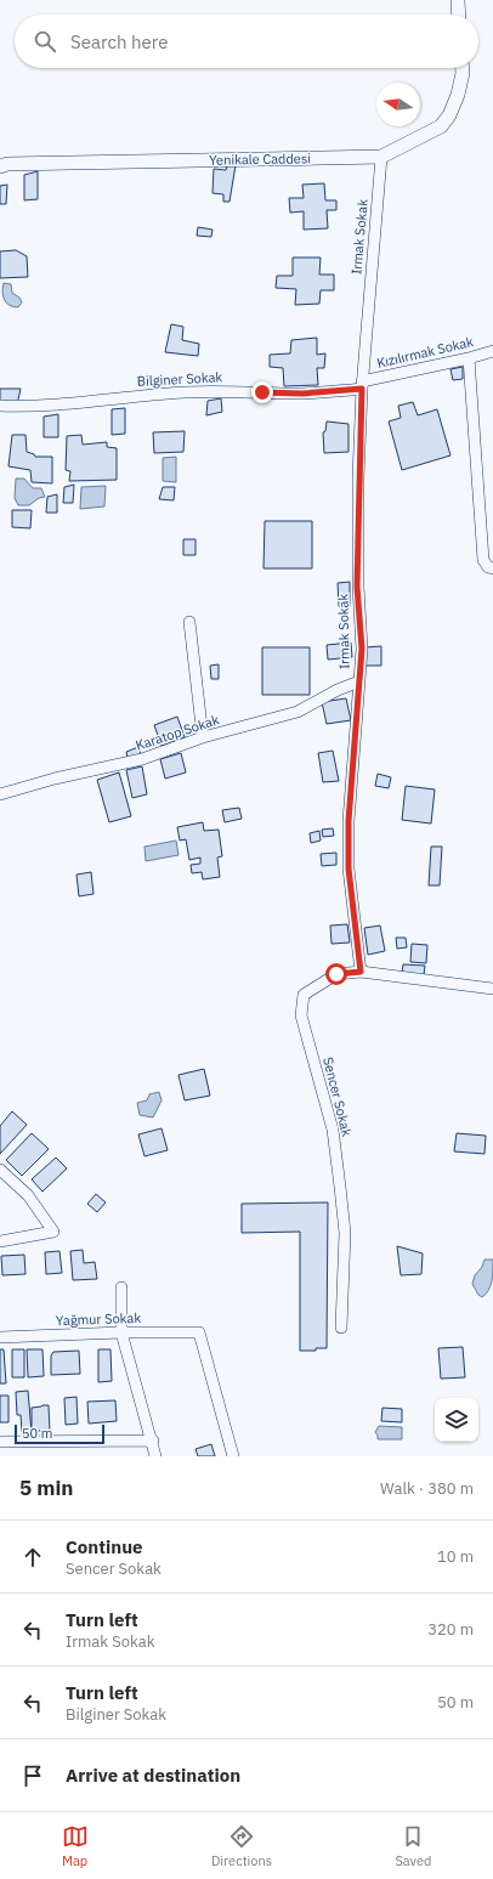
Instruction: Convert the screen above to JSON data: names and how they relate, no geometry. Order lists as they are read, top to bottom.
{
  "streets": {
    "street": [
      "Yenikale Caddesi",
      "Irmak Sokak",
      "Kızılırmak Sokak",
      "Bilginer Sokak",
      "Karatop Sokak",
      "Sencer Sokak",
      "Yağmur Sokak"
    ]
  },
  "crossings": [
    ["Yenikale Caddesi", "Irmak Sokak"],
    ["Irmak Sokak", "Kızılırmak Sokak"],
    ["Irmak Sokak", "Bilginer Sokak"],
    ["Irmak Sokak", "Karatop Sokak"],
    ["Irmak Sokak", "Sencer Sokak"],
    ["Kızılırmak Sokak", "Bilginer Sokak"]
  ],
  "scale_bar": "50 m",
  "north": "left",
  "page": {
    "search": "Search here",
    "scale": "50 m",
    "heading": ["5 min", "Walk · 380 m"],
    "list": [
      ["Continue", "Sencer Sokak", "10 m"],
      ["Turn left", "Irmak Sokak", "320 m"],
      ["Turn left", "Bilginer Sokak", "50 m"],
      "Arrive at destination"
    ],
    "nav": ["Map", "Directions", "Saved"]
  }
}
